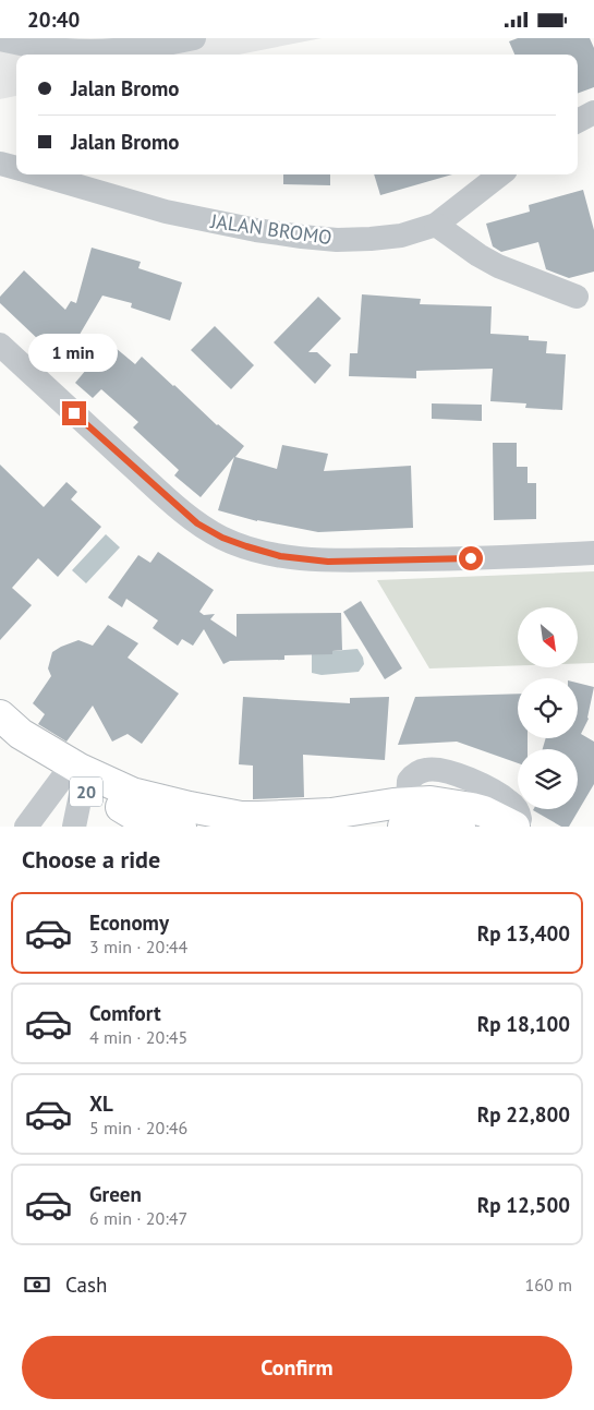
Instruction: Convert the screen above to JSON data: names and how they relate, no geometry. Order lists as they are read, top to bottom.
{
  "streets": {
    "highway": ["20"],
    "street": ["JALAN BROMO"]
  },
  "north": "bottom right",
  "page": {
    "status": "20:40",
    "banner": ["Jalan Bromo", "Jalan Bromo"],
    "bubble": "1 min",
    "heading": "Choose a ride",
    "list": [
      {
        "name": "Economy",
        "note": "3 min · 20:44",
        "value": "Rp 13,400"
      },
      {
        "name": "Comfort",
        "note": "4 min · 20:45",
        "value": "Rp 18,100"
      },
      {
        "name": "XL",
        "note": "5 min · 20:46",
        "value": "Rp 22,800"
      },
      {
        "name": "Green",
        "note": "6 min · 20:47",
        "value": "Rp 12,500"
      }
    ],
    "pay": ["Cash", "160 m"],
    "buttons": "Confirm"
  }
}
